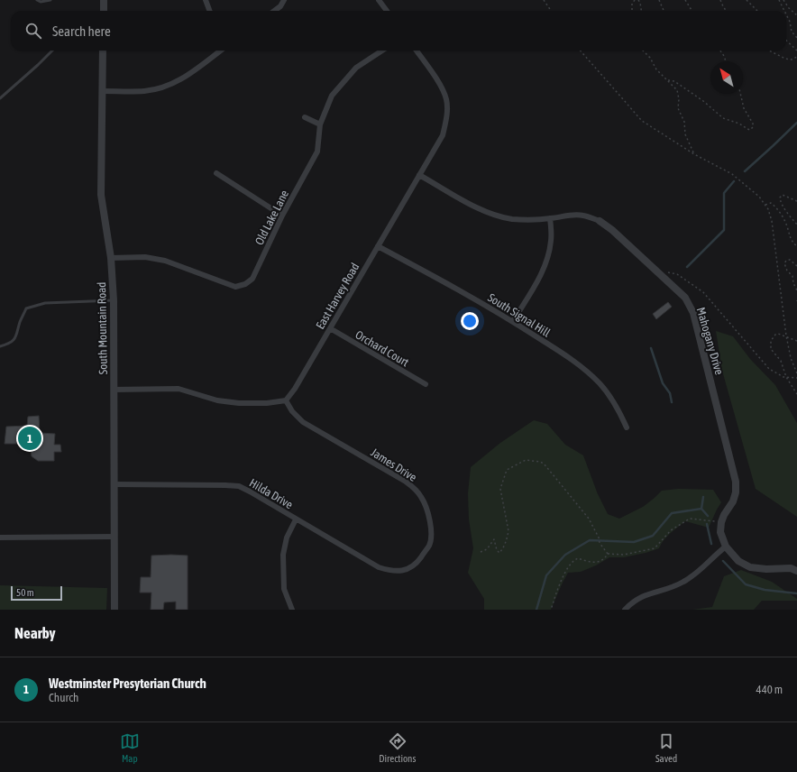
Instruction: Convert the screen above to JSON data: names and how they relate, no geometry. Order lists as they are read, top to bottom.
{
  "streets": {
    "street": [
      "Old Lake Lane",
      "East Harvey Road",
      "South Signal Hill",
      "South Mountain Road",
      "Mahogany Drive",
      "Orchard Court",
      "James Drive",
      "Hilda Drive"
    ]
  },
  "crossings": [
    ["Old Lake Lane", "South Mountain Road"],
    ["East Harvey Road", "South Signal Hill"],
    ["East Harvey Road", "Mahogany Drive"],
    ["East Harvey Road", "Orchard Court"],
    ["East Harvey Road", "James Drive"],
    ["South Mountain Road", "Hilda Drive"],
    ["James Drive", "Hilda Drive"]
  ],
  "scale_bar": "50 m",
  "north": "top left",
  "page": {
    "search": "Search here",
    "pins": "1",
    "scale": "50 m",
    "heading": "Nearby",
    "list": [
      {
        "mark": "1",
        "name": "Westminster Presyterian Church",
        "note": "Church",
        "value": "440 m"
      }
    ],
    "nav": ["Map", "Directions", "Saved"]
  }
}
